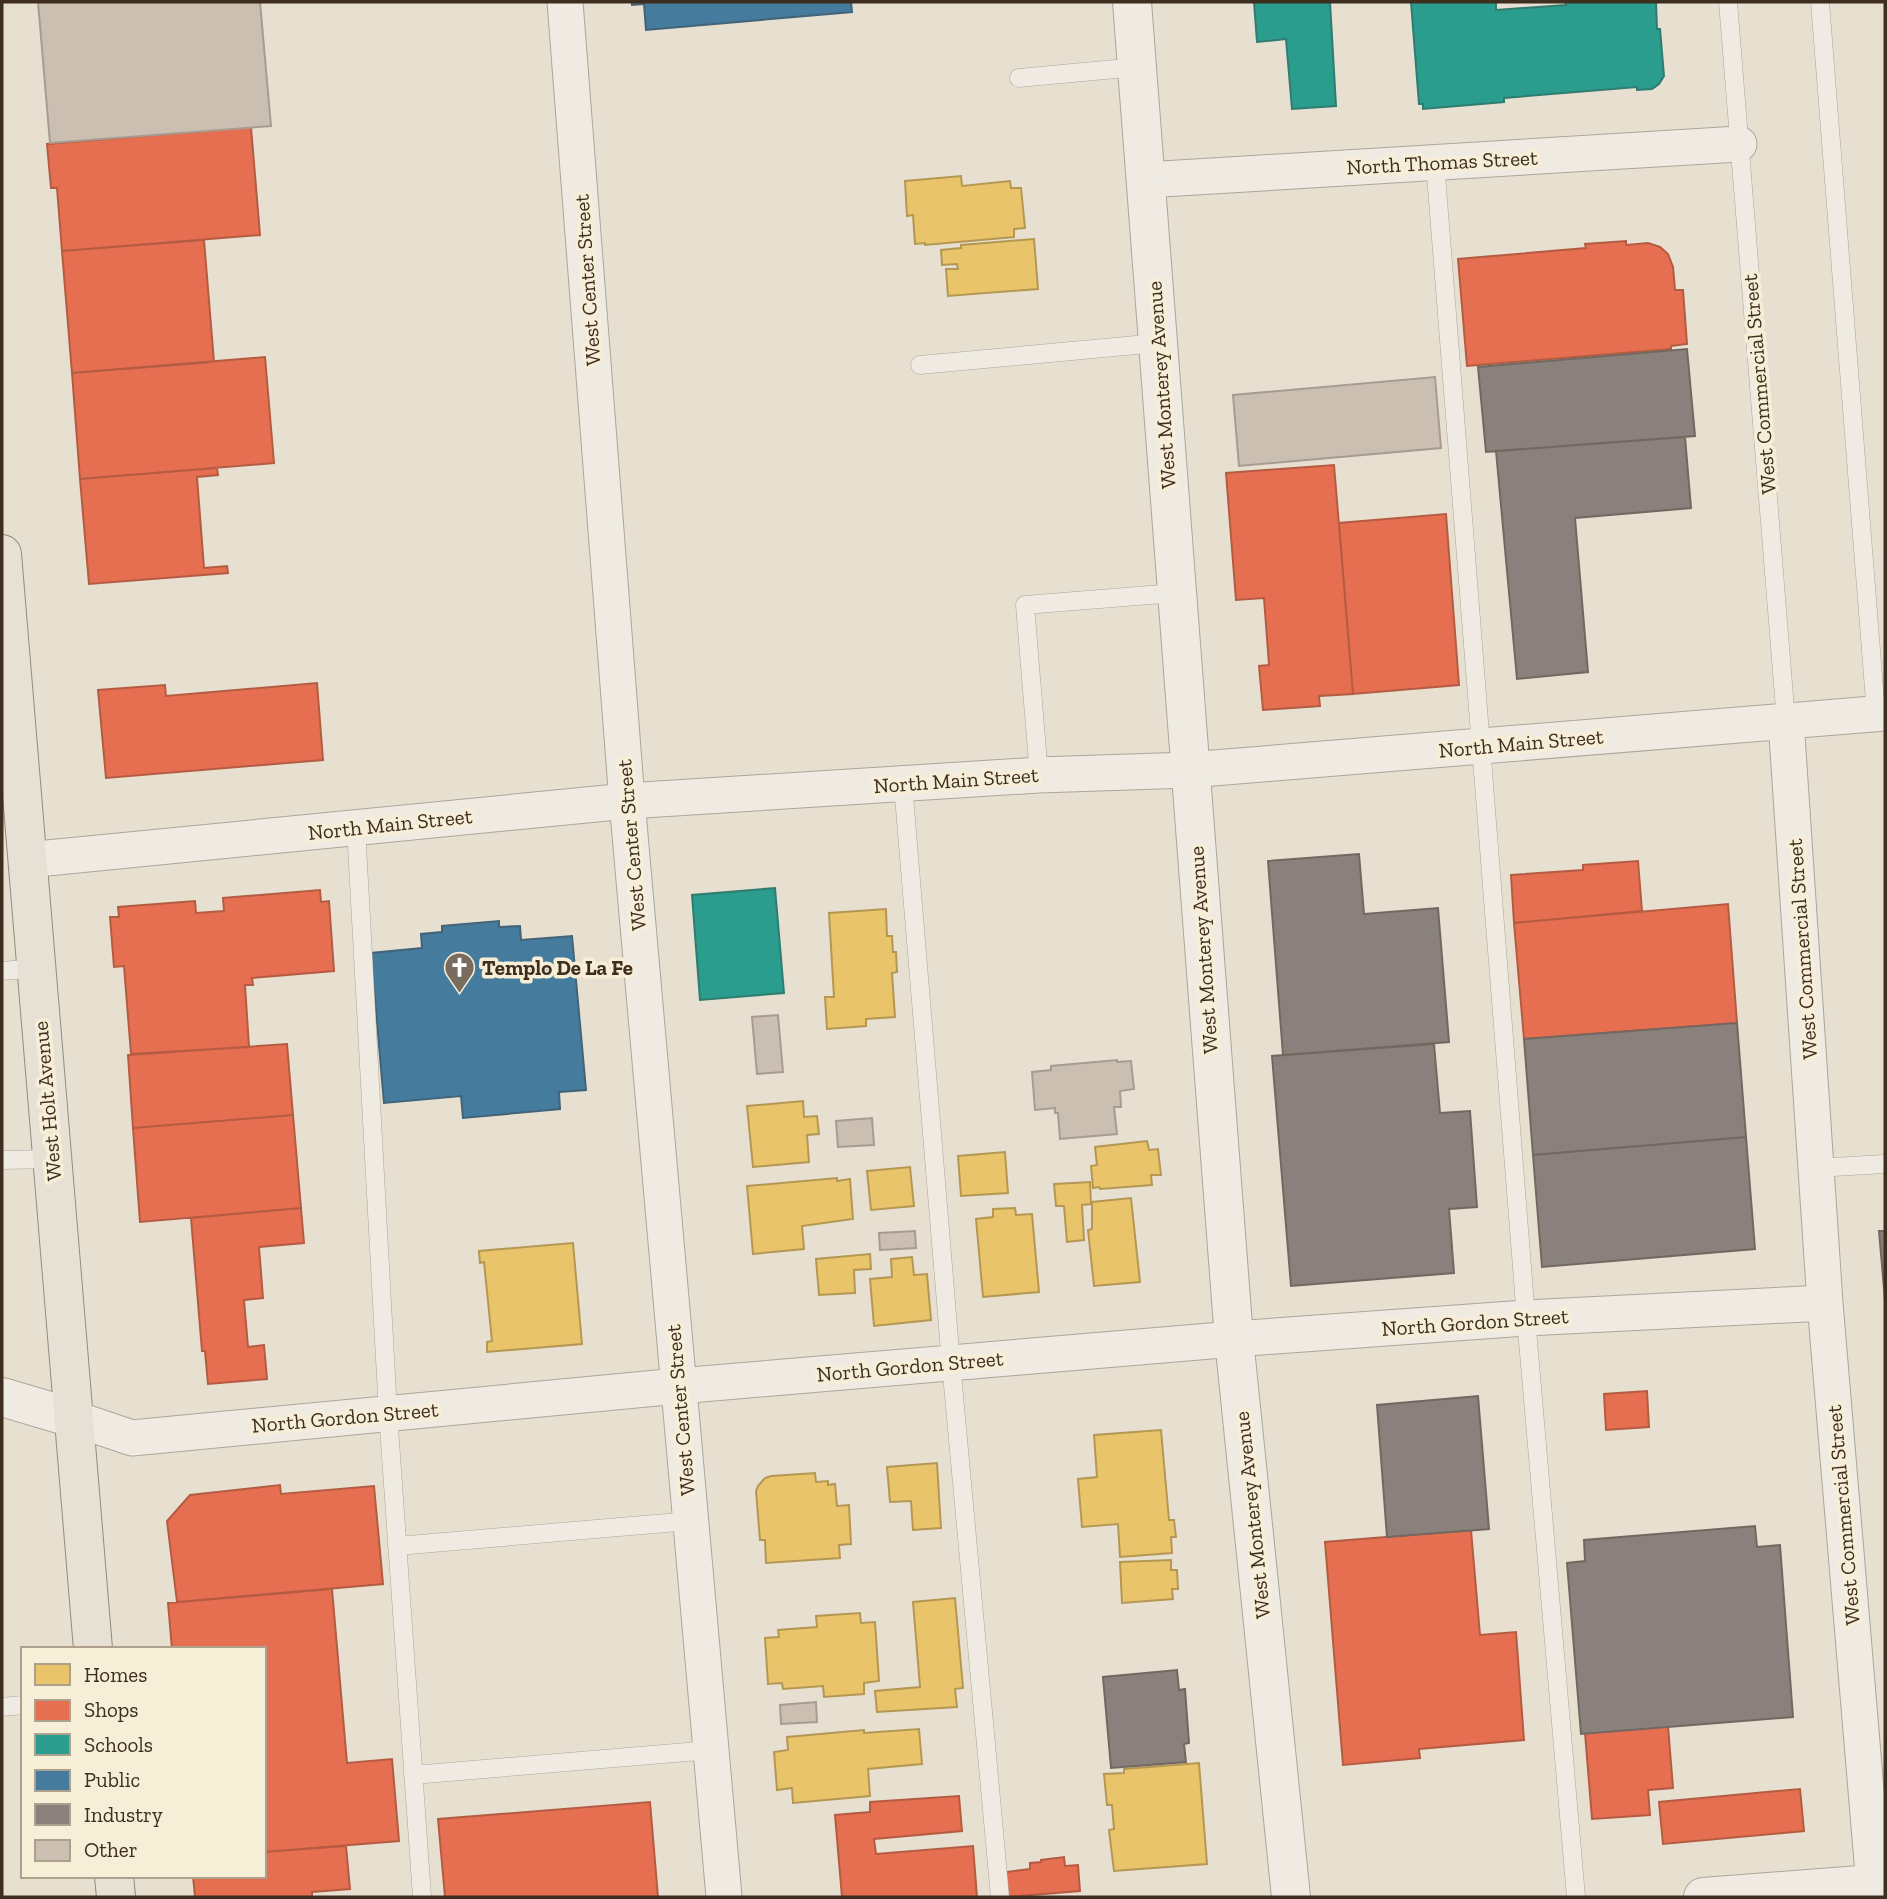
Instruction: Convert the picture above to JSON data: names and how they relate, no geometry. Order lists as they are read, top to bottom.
{
  "streets": {
    "main road": ["West Holt Avenue"],
    "street": [
      "North Thomas Street",
      "West Center Street",
      "West Commercial Street",
      "West Monterey Avenue",
      "North Main Street",
      "North Gordon Street"
    ]
  },
  "crossings": [
    ["North Thomas Street", "West Commercial Street"],
    ["North Thomas Street", "West Monterey Avenue"],
    ["West Center Street", "North Main Street"],
    ["West Center Street", "North Gordon Street"],
    ["West Commercial Street", "North Main Street"],
    ["West Commercial Street", "North Gordon Street"],
    ["West Monterey Avenue", "North Main Street"],
    ["West Monterey Avenue", "North Gordon Street"],
    ["North Main Street", "West Holt Avenue"],
    ["West Holt Avenue", "North Gordon Street"]
  ],
  "places": {
    "church": ["Templo De La Fe"]
  },
  "legend": [
    "Homes",
    "Shops",
    "Schools",
    "Public",
    "Industry",
    "Other"
  ]
}
